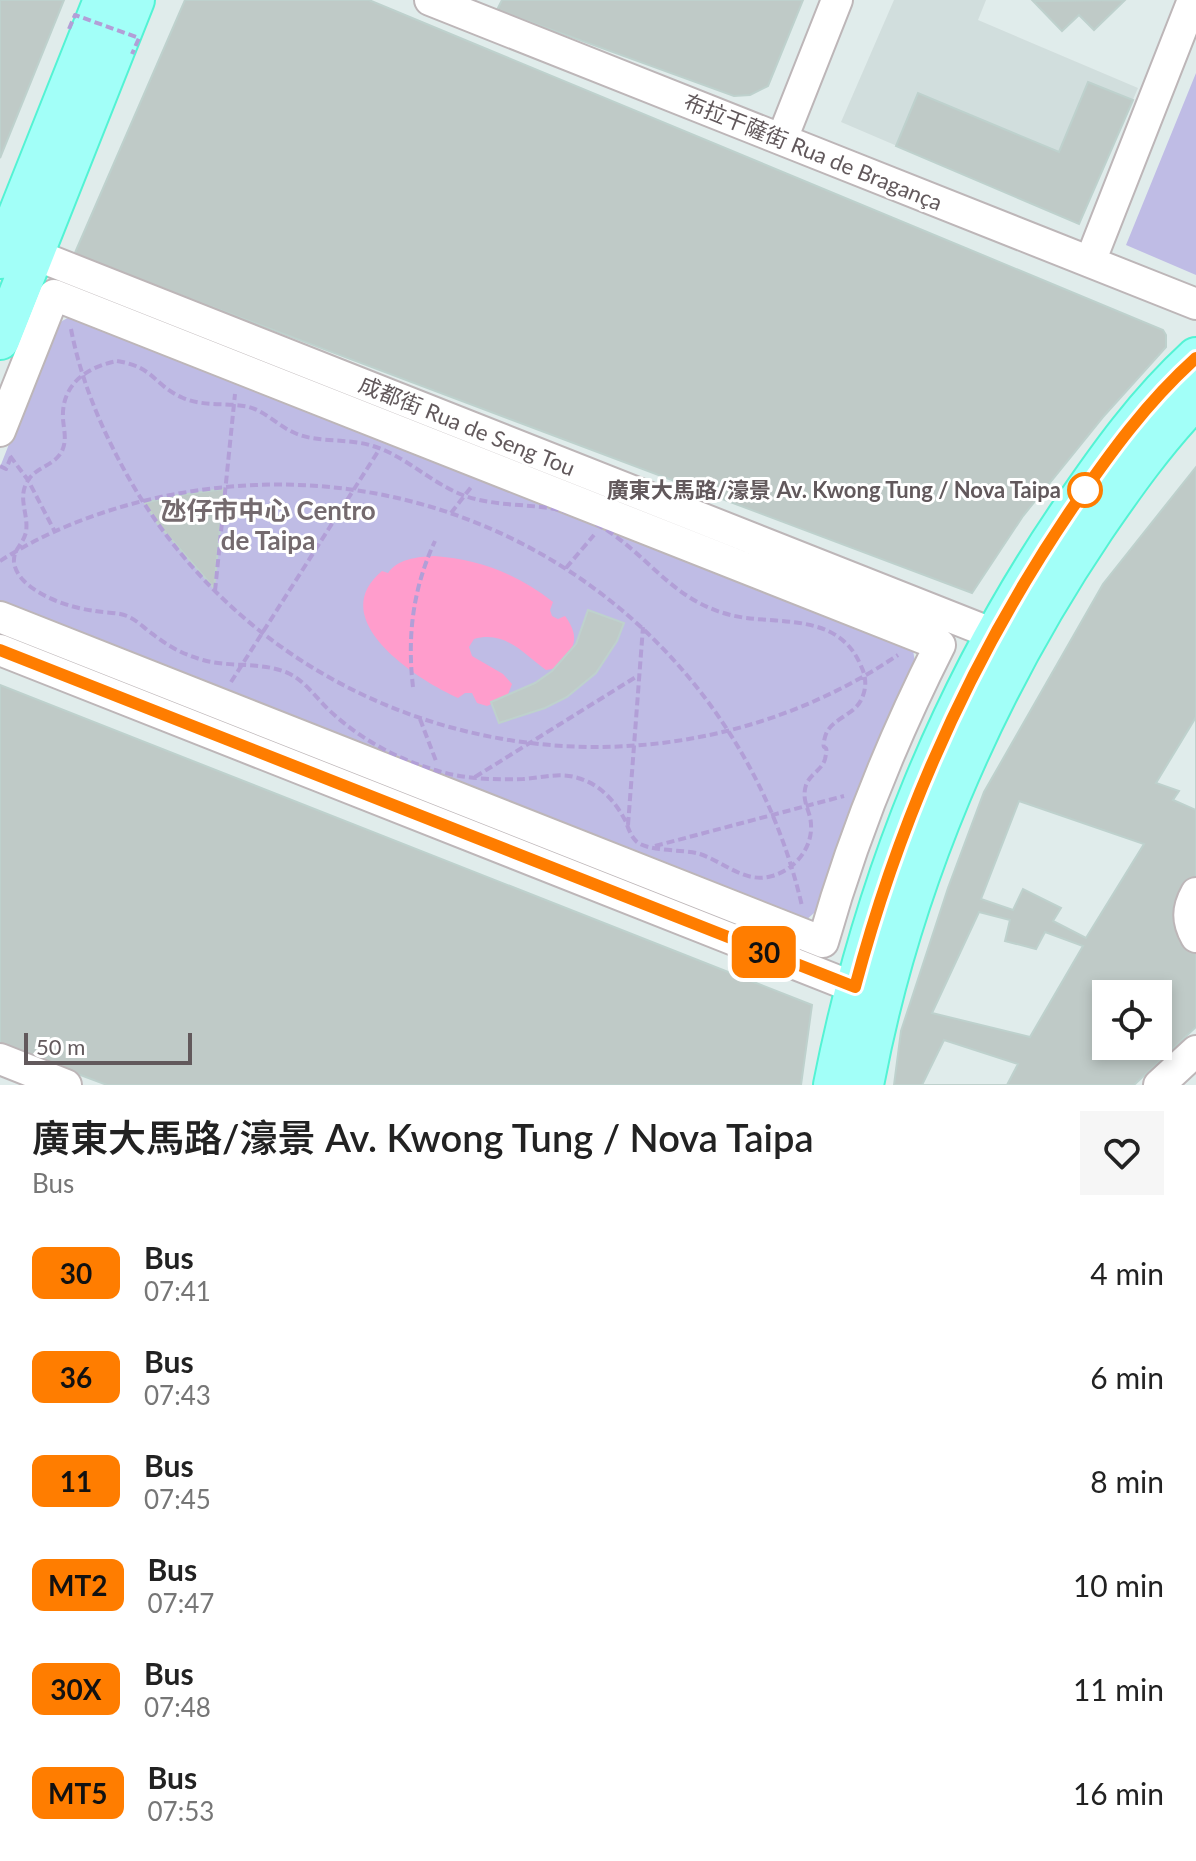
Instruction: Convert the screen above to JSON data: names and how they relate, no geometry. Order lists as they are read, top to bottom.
{
  "streets": {
    "street": ["布拉干薩街 Rua de Bragança", "成都街 Rua de Seng Tou"]
  },
  "districts": ["氹仔市中心 Centro de Taipa"],
  "places": ["廣東大馬路/濠景 Av. Kwong Tung / Nova Taipa"],
  "lines": ["bus line 30"],
  "scale_bar": "50 m",
  "page": {
    "on_map": "30",
    "scale": "50 m",
    "heading": ["廣東大馬路/濠景 Av. Kwong Tung / Nova Taipa", "Bus"],
    "list": [
      {
        "mark": "30",
        "name": "Bus",
        "note": "07:41",
        "value": "4 min"
      },
      {
        "mark": "36",
        "name": "Bus",
        "note": "07:43",
        "value": "6 min"
      },
      {
        "mark": "11",
        "name": "Bus",
        "note": "07:45",
        "value": "8 min"
      },
      {
        "mark": "MT2",
        "name": "Bus",
        "note": "07:47",
        "value": "10 min"
      },
      {
        "mark": "30X",
        "name": "Bus",
        "note": "07:48",
        "value": "11 min"
      },
      {
        "mark": "MT5",
        "name": "Bus",
        "note": "07:53",
        "value": "16 min"
      }
    ]
  }
}
